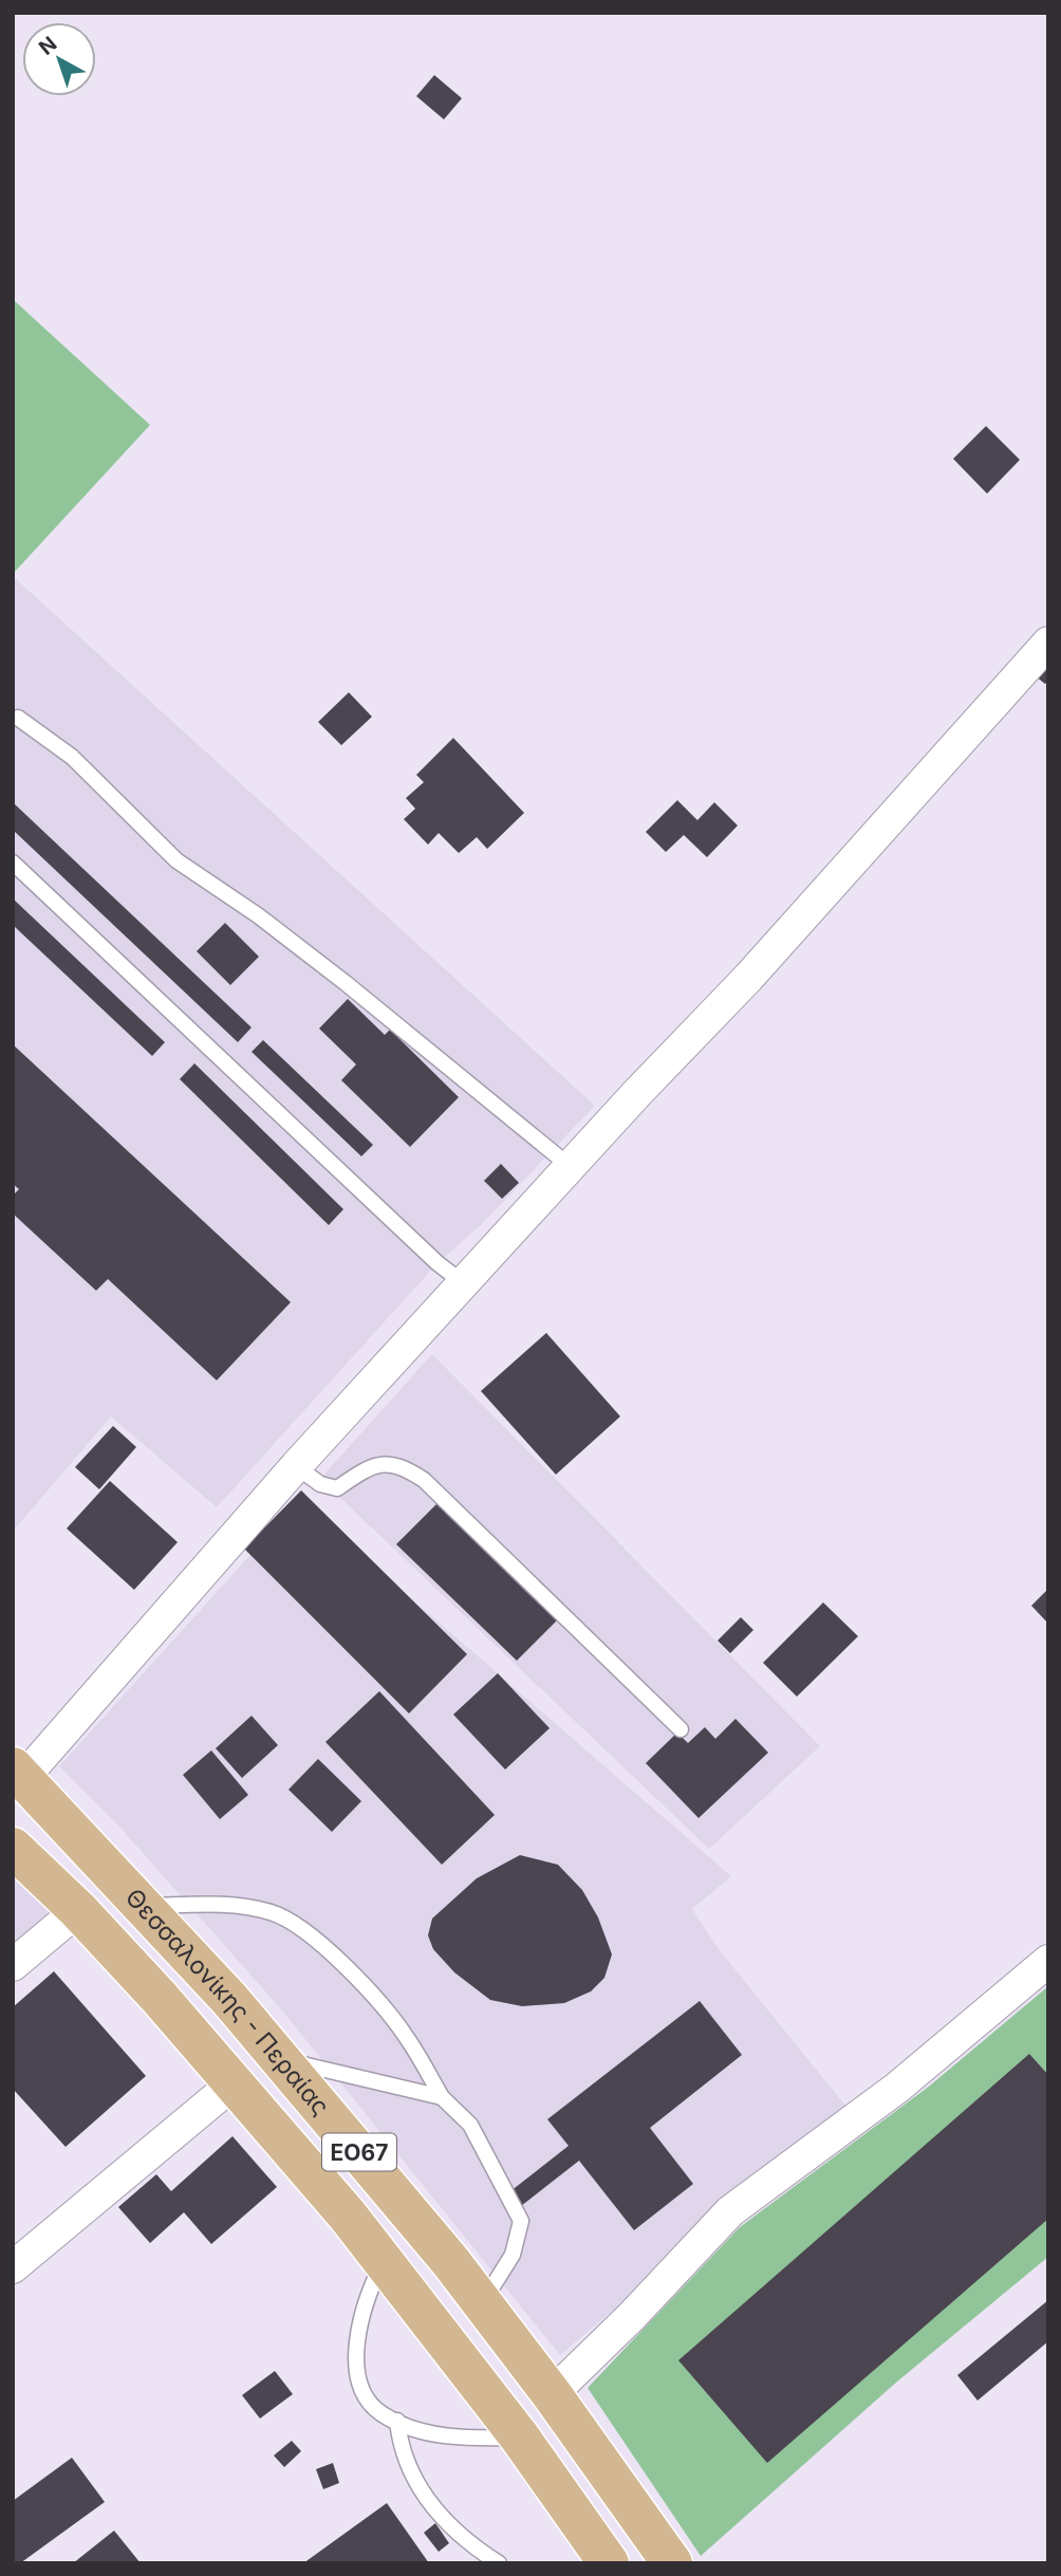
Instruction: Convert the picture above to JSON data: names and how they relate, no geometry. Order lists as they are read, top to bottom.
{
  "streets": {
    "main road": ["Θεσσαλονίκης - Περαίας", "ΕΟ67"]
  },
  "north": "top left"
}
